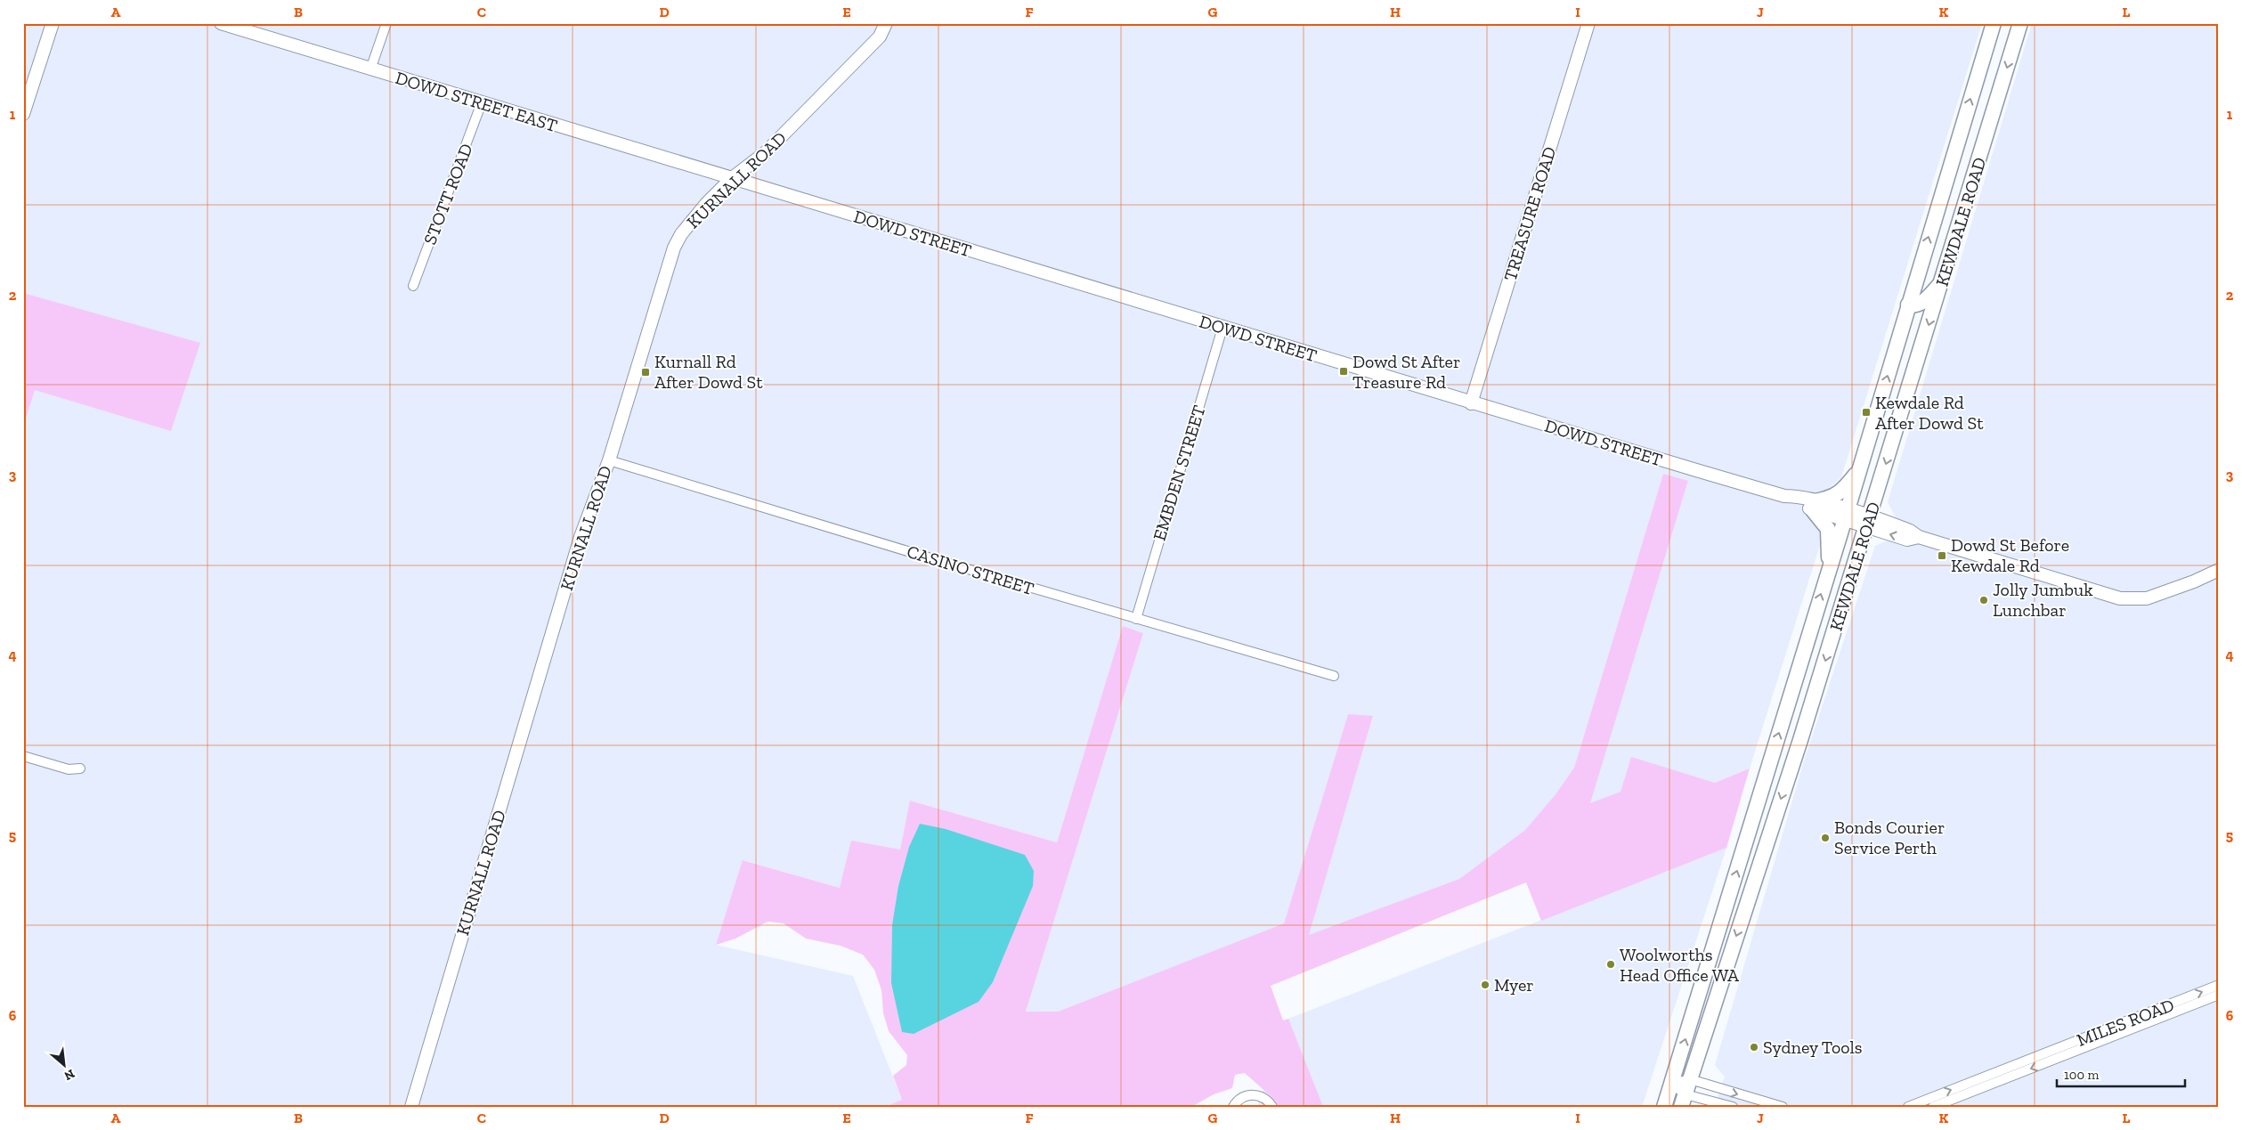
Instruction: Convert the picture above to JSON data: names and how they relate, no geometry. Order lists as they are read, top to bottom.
{
  "streets": {
    "main road": ["KEWDALE ROAD"],
    "street": [
      "DOWD STREET EAST",
      "KURNALL ROAD",
      "STOTT ROAD",
      "TREASURE ROAD",
      "DOWD STREET",
      "EMBDEN STREET",
      "CASINO STREET",
      "MILES ROAD"
    ]
  },
  "crossings": [
    ["DOWD STREET EAST", "KURNALL ROAD"],
    ["DOWD STREET EAST", "STOTT ROAD"],
    ["DOWD STREET EAST", "DOWD STREET"],
    ["KURNALL ROAD", "DOWD STREET"],
    ["KURNALL ROAD", "CASINO STREET"],
    ["TREASURE ROAD", "DOWD STREET"],
    ["KEWDALE ROAD", "DOWD STREET"],
    ["DOWD STREET", "EMBDEN STREET"],
    ["EMBDEN STREET", "CASINO STREET"]
  ],
  "places": {
    "transit": [
      "Dowd St After Treasure Rd",
      "Kurnall Rd After Dowd St",
      "Kewdale Rd After Dowd St",
      "Dowd St Before Kewdale Rd"
    ],
    "other": [
      "Jolly Jumbuk Lunchbar",
      "Bonds Courier Service Perth",
      "Woolworths Head Office WA",
      "Myer",
      "Sydney Tools"
    ]
  },
  "scale_bar": "100 m",
  "north": "bottom right",
  "grid": {
    "columns": [
      "A",
      "B",
      "C",
      "D",
      "E",
      "F",
      "G",
      "H",
      "I",
      "J",
      "K",
      "L"
    ],
    "rows": [
      "1",
      "2",
      "3",
      "4",
      "5",
      "6"
    ]
  }
}
